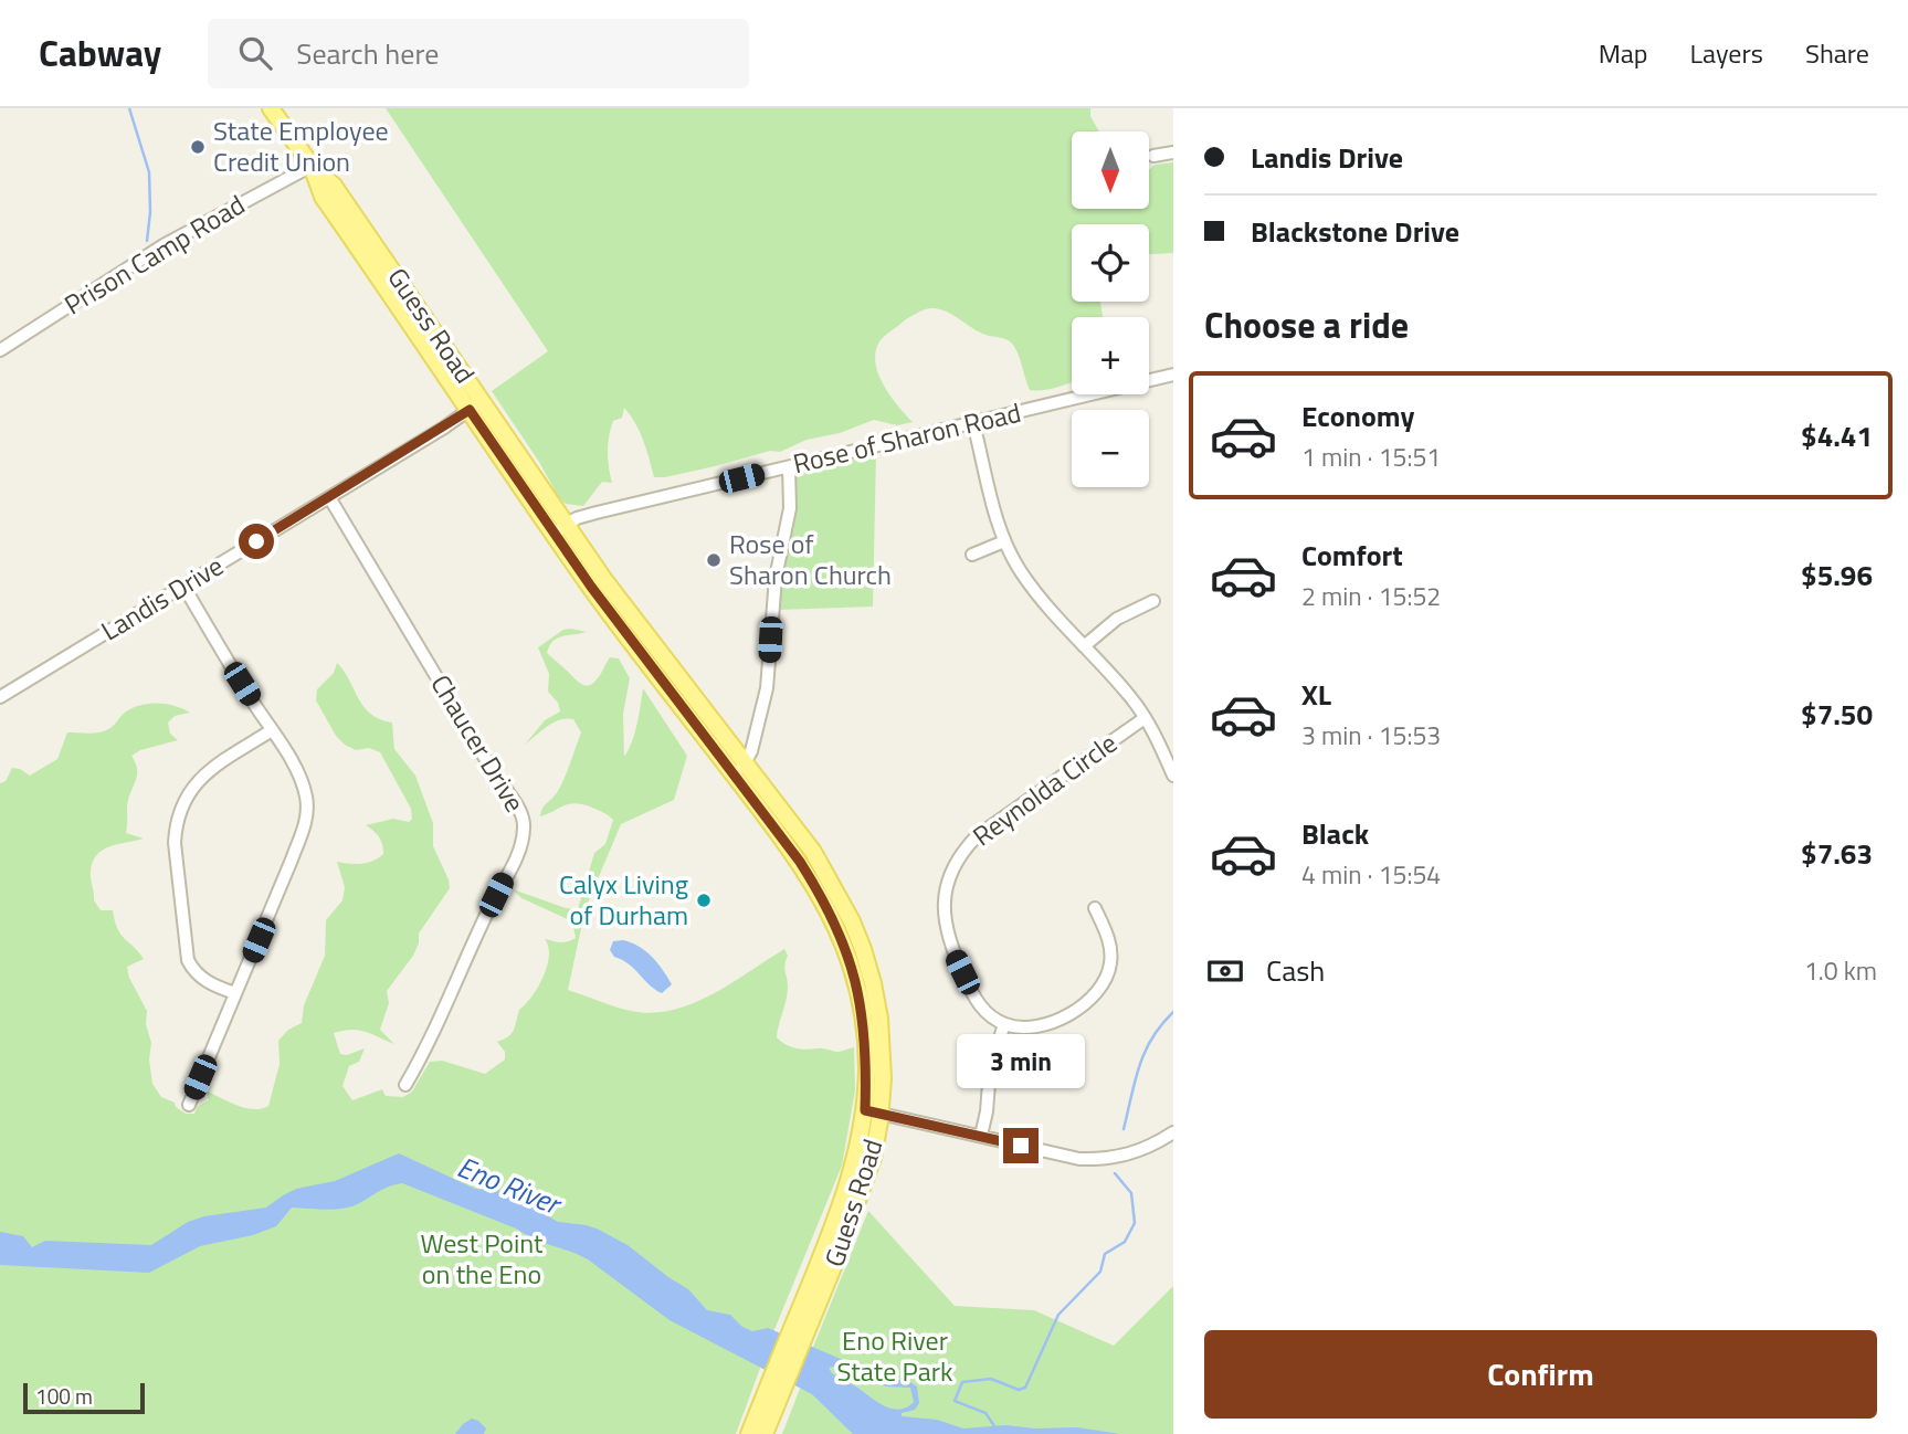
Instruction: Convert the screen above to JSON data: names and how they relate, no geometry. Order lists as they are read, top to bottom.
{
  "streets": {
    "main road": ["Guess Road"],
    "street": [
      "Prison Camp Road",
      "Rose of Sharon Road",
      "Landis Drive",
      "Chaucer Drive",
      "Reynolda Circle"
    ]
  },
  "crossings": [
    ["Prison Camp Road", "Guess Road"],
    ["Guess Road", "Rose of Sharon Road"],
    ["Guess Road", "Landis Drive"],
    ["Landis Drive", "Chaucer Drive"]
  ],
  "water": ["Eno River"],
  "parks": ["West Point on the Eno", "Eno River State Park"],
  "places": ["State Employee Credit Union", "Rose of Sharon Church", "Calyx Living of Durham"],
  "scale_bar": "100 m",
  "north": "bottom",
  "page": {
    "header": "Cabway",
    "search": "Search here",
    "nav": ["Map", "Layers", "Share"],
    "banner": ["Landis Drive", "Blackstone Drive"],
    "map_buttons": ["+", "−"],
    "heading": "Choose a ride",
    "list": [
      {
        "name": "Economy",
        "note": "1 min · 15:51",
        "value": "$4.41"
      },
      {
        "name": "Comfort",
        "note": "2 min · 15:52",
        "value": "$5.96"
      },
      {
        "name": "XL",
        "note": "3 min · 15:53",
        "value": "$7.50"
      },
      {
        "name": "Black",
        "note": "4 min · 15:54",
        "value": "$7.63"
      }
    ],
    "pay": ["Cash", "1.0 km"],
    "bubble": "3 min",
    "buttons": "Confirm",
    "scale": "100 m"
  }
}
